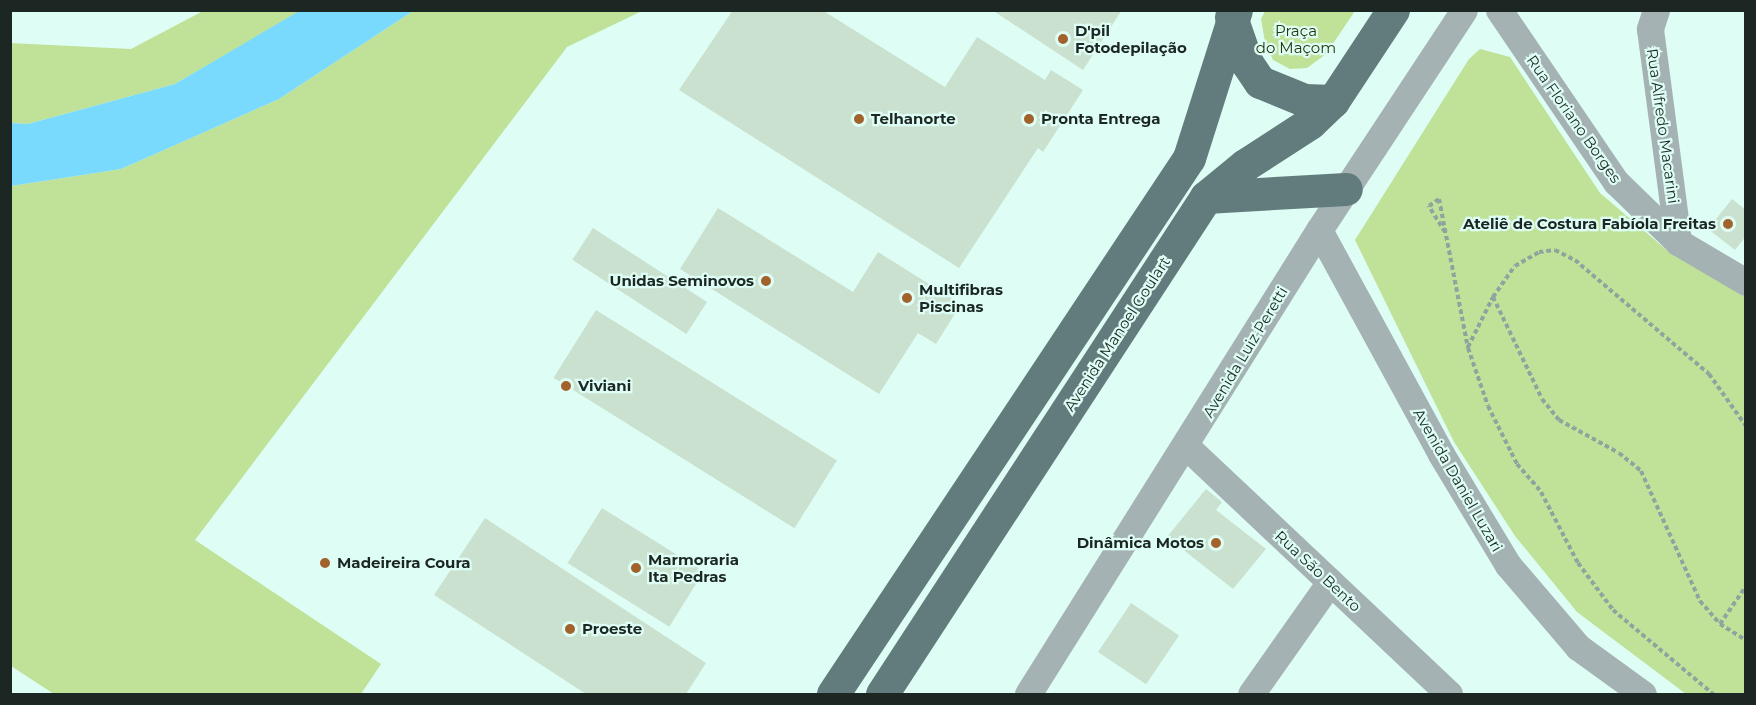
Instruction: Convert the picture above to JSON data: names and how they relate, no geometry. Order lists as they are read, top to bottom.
{
  "streets": {
    "main road": ["Avenida Manoel Goulart"],
    "street": [
      "Rua Floriano Borges",
      "Rua Alfredo Macarini",
      "Avenida Luiz Peretti",
      "Avenida Daniel Luzari",
      "Rua São Bento"
    ]
  },
  "crossings": [
    ["Rua Floriano Borges", "Rua Alfredo Macarini"],
    ["Avenida Luiz Peretti", "Avenida Daniel Luzari"],
    ["Avenida Luiz Peretti", "Rua São Bento"]
  ],
  "parks": ["Praça do Maçom"],
  "places": [
    "D'pil Fotodepilação",
    "Telhanorte",
    "Pronta Entrega",
    "Ateliê de Costura Fabíola Freitas",
    "Unidas Seminovos",
    "Multifibras Piscinas",
    "Viviani",
    "Dinâmica Motos",
    "Madeireira Coura",
    "Marmoraria Ita Pedras",
    "Proeste"
  ]
}
